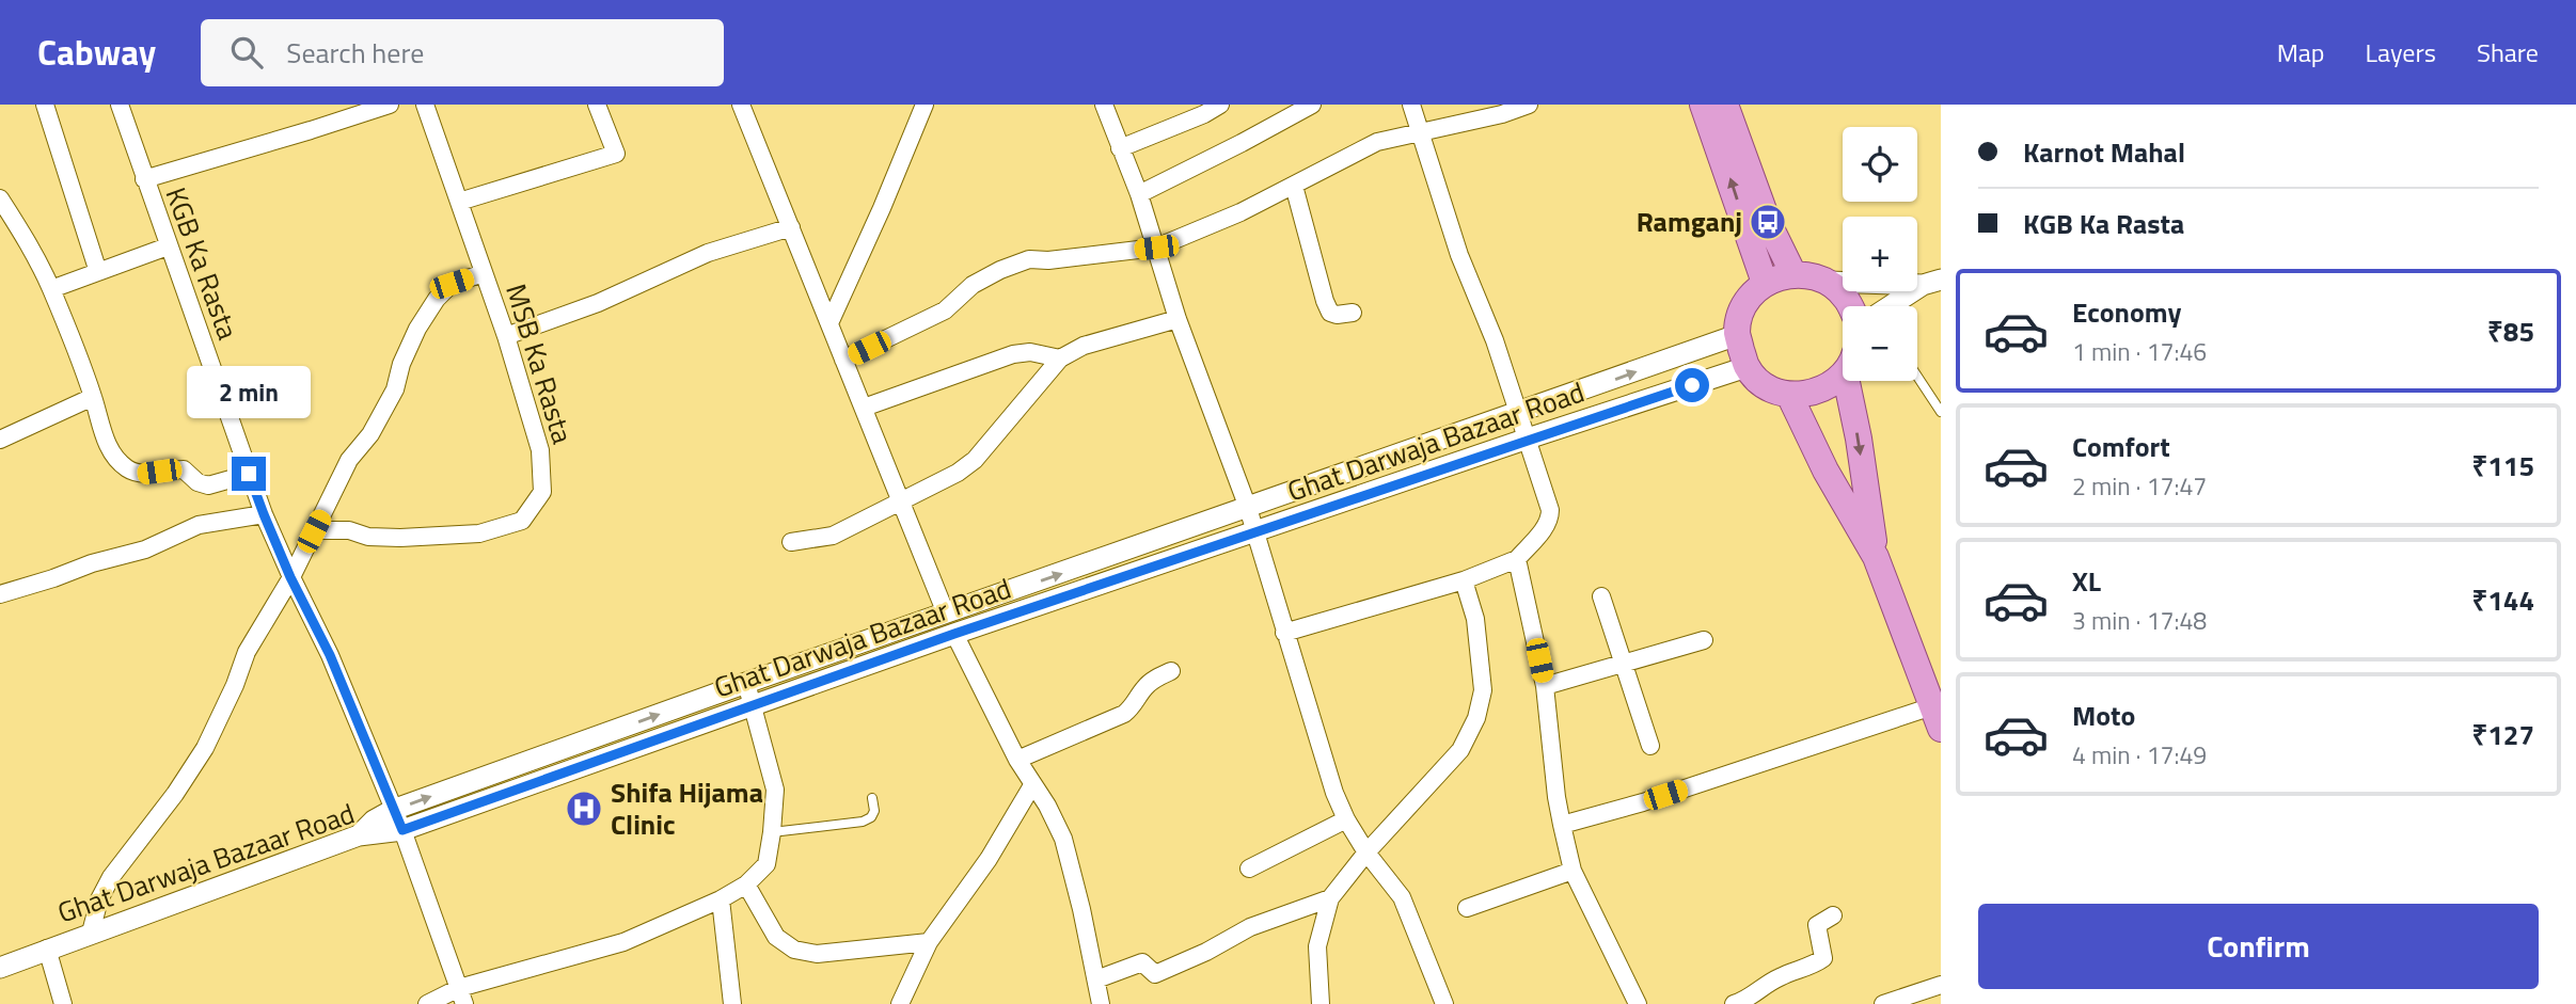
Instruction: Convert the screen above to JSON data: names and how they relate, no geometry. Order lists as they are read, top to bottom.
{
  "streets": {
    "street": ["KGB Ka Rasta", "MSB Ka Rasta", "Ghat Darwaja Bazaar Road"]
  },
  "crossings": [
    ["KGB Ka Rasta", "Ghat Darwaja Bazaar Road"]
  ],
  "places": {
    "bus stop": ["Ramganj"],
    "hospital": ["Shifa Hijama Clinic"]
  },
  "page": {
    "header": "Cabway",
    "search": "Search here",
    "nav": ["Map", "Layers", "Share"],
    "banner": ["Karnot Mahal", "KGB Ka Rasta"],
    "map_buttons": ["+", "−"],
    "list": [
      {
        "name": "Economy",
        "note": "1 min · 17:46",
        "value": "₹85"
      },
      {
        "name": "Comfort",
        "note": "2 min · 17:47",
        "value": "₹115"
      },
      {
        "name": "XL",
        "note": "3 min · 17:48",
        "value": "₹144"
      },
      {
        "name": "Moto",
        "note": "4 min · 17:49",
        "value": "₹127"
      }
    ],
    "bubble": "2 min",
    "buttons": "Confirm"
  }
}
